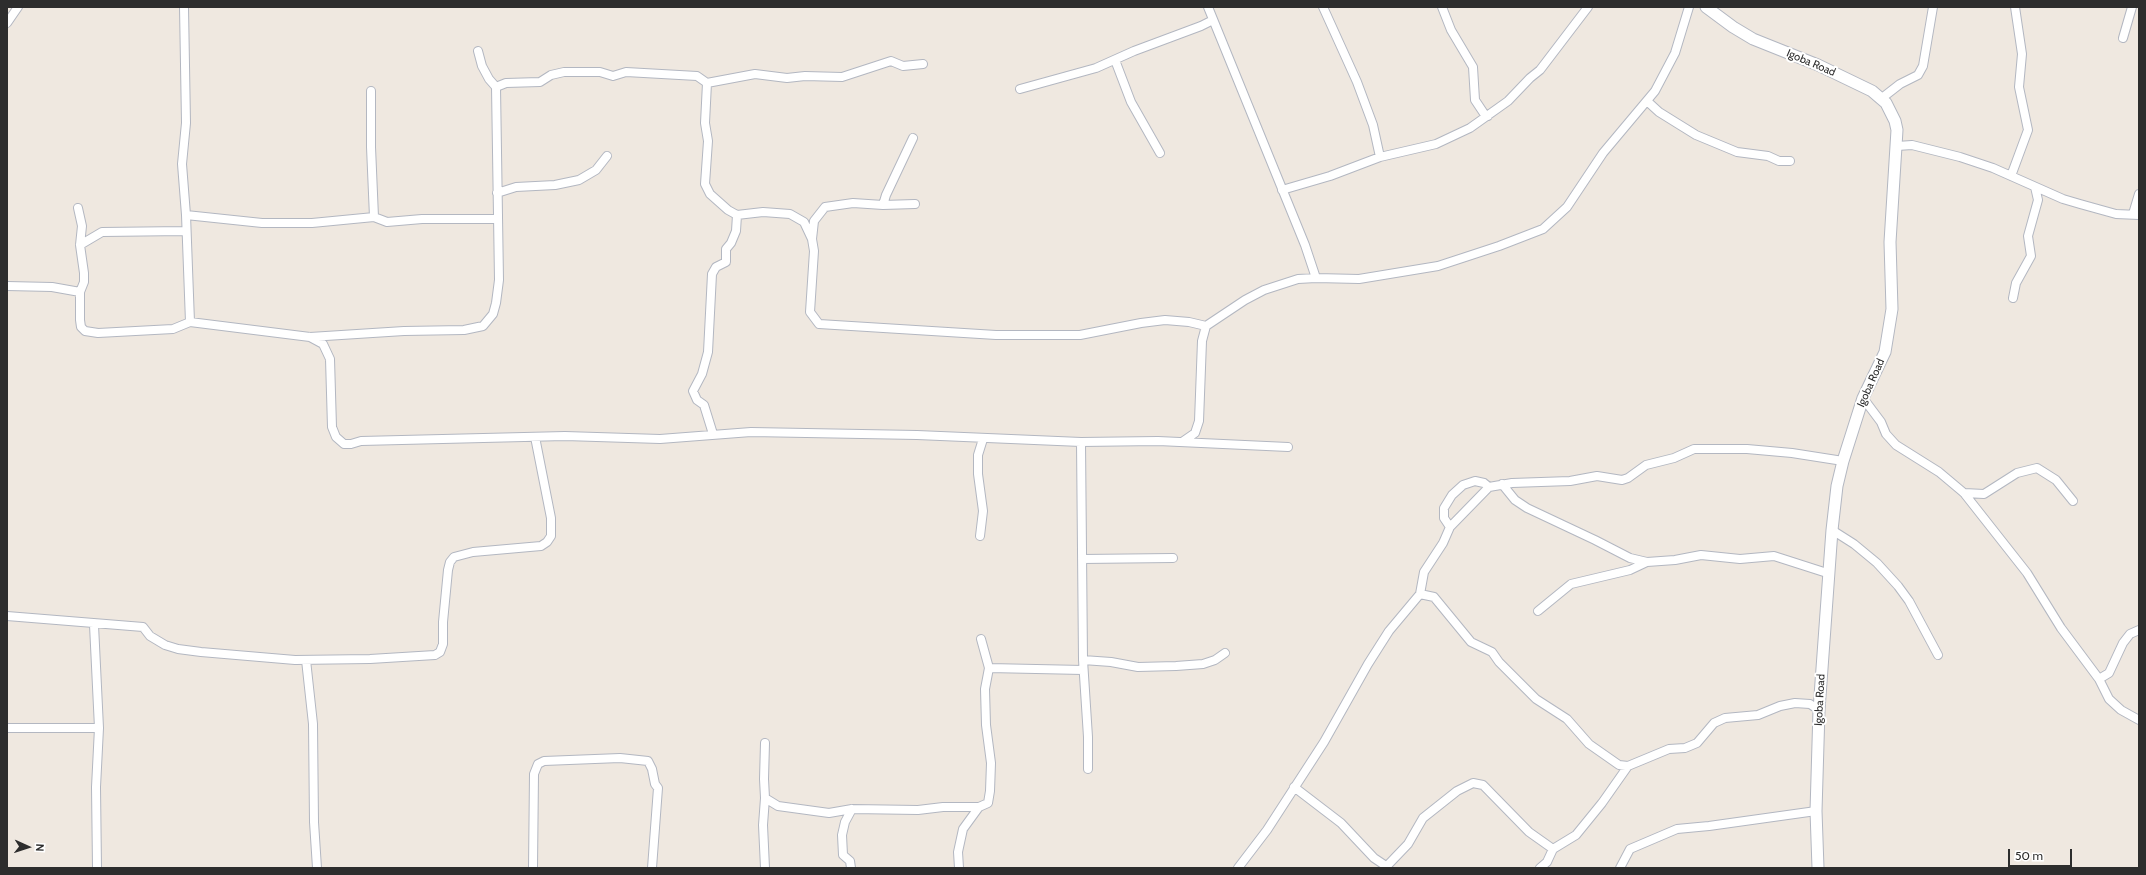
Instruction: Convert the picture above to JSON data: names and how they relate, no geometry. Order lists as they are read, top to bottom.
{
  "streets": {
    "street": ["Igoba Road"]
  },
  "scale_bar": "50 m",
  "north": "right"
}
